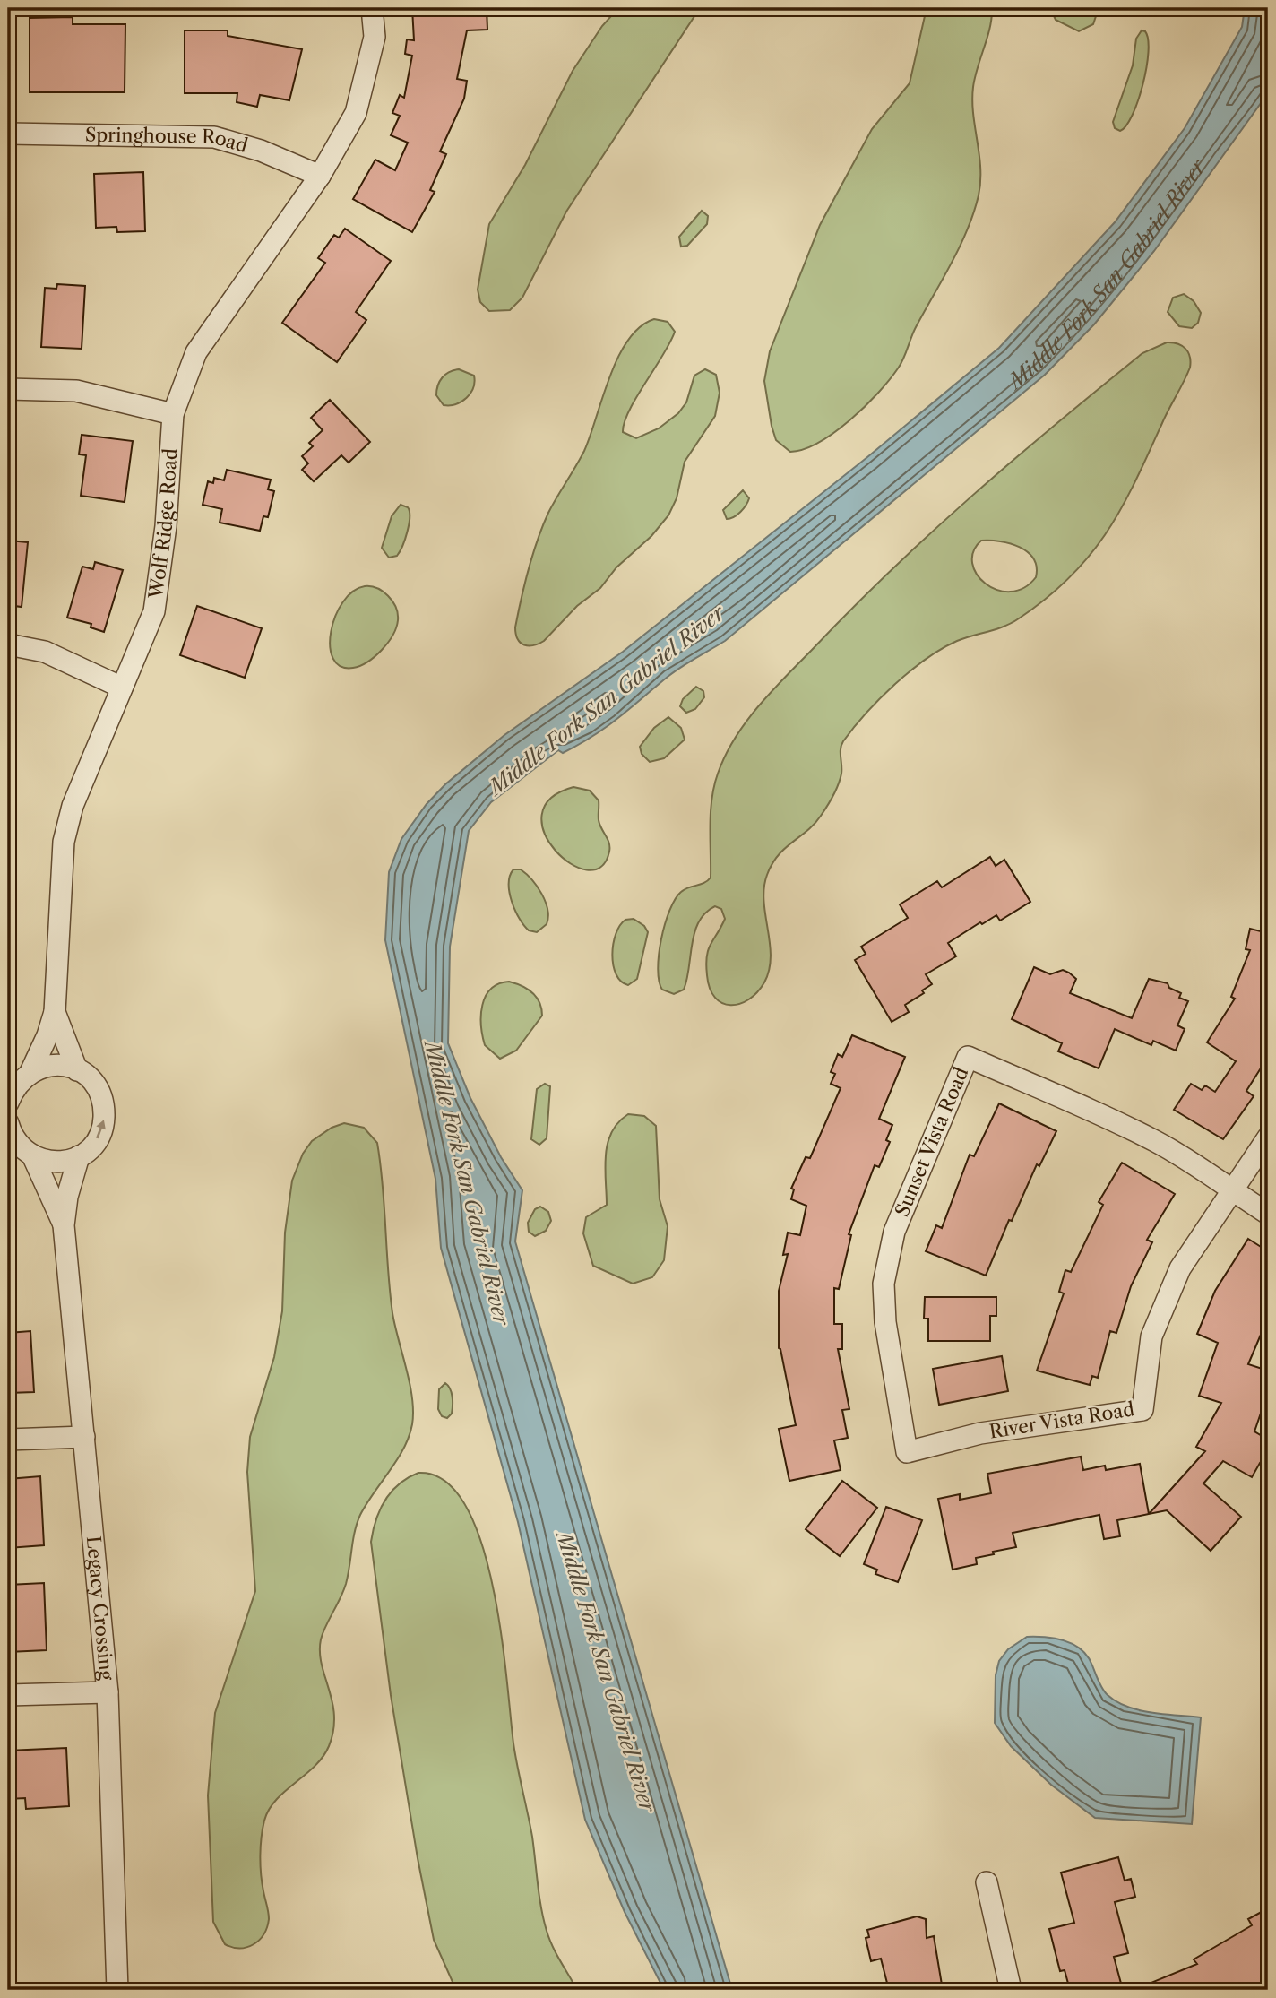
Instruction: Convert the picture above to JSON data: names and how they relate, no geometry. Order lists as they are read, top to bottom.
{
  "streets": {
    "street": [
      "Springhouse Road",
      "Wolf Ridge Road",
      "Sunset Vista Road",
      "River Vista Road",
      "Legacy Crossing"
    ]
  },
  "crossings": [
    ["Springhouse Road", "Wolf Ridge Road"],
    ["Wolf Ridge Road", "Legacy Crossing"],
    ["Sunset Vista Road", "River Vista Road"]
  ],
  "water": ["Middle Fork San Gabriel River"]
}
